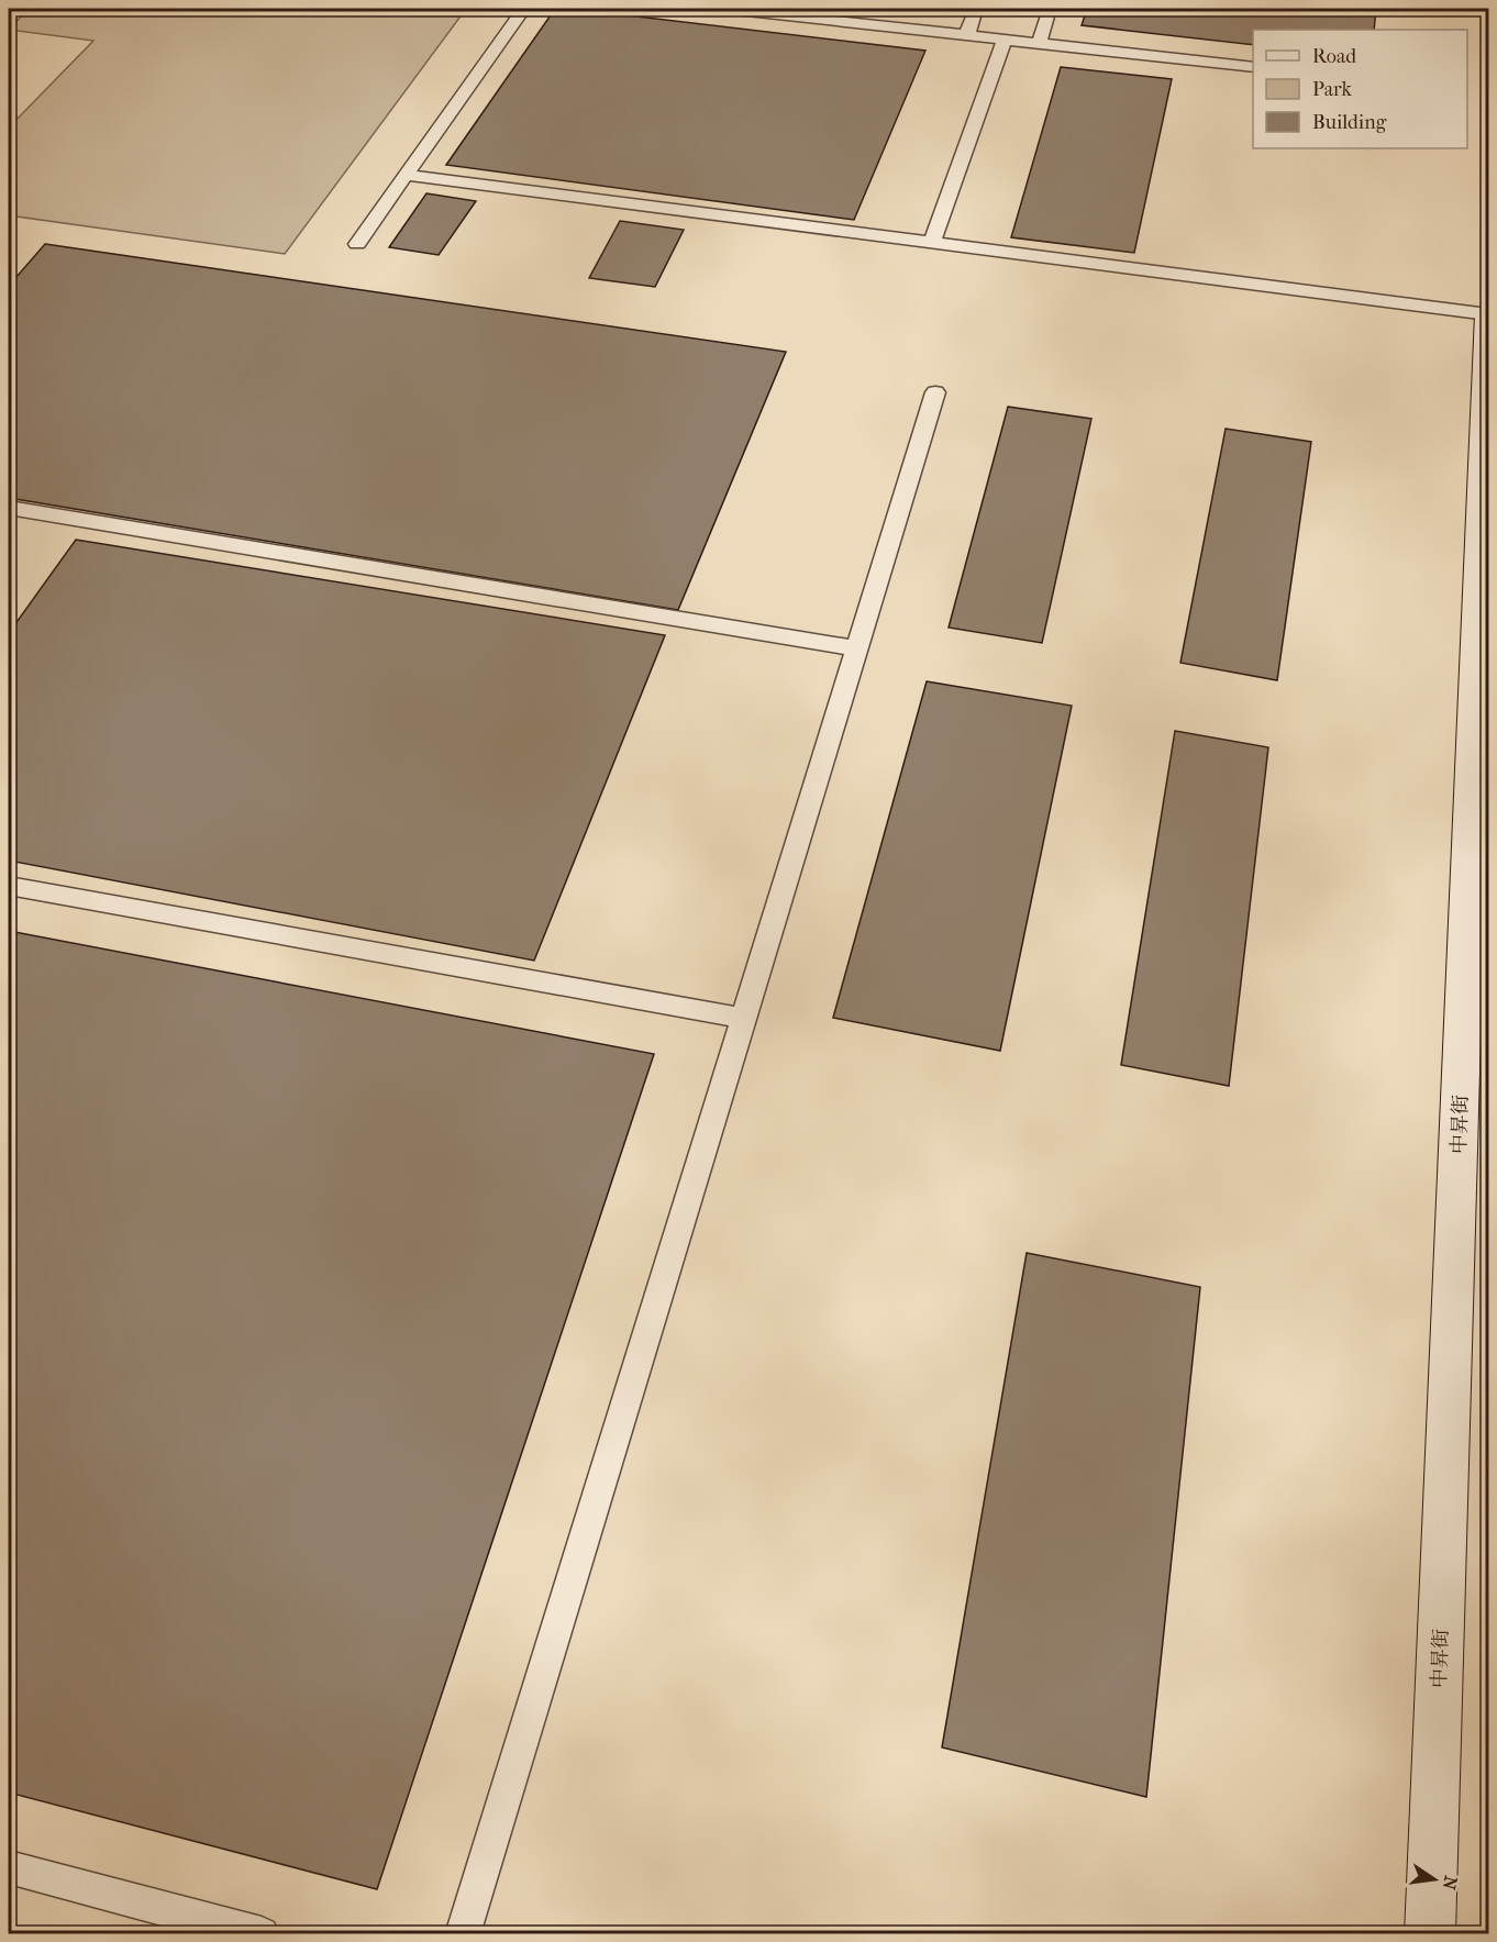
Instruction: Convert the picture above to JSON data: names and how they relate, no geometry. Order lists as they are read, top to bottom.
{
  "streets": {
    "main road": ["中昇街"]
  },
  "legend": ["Road", "Park", "Building"],
  "north": "right"
}
